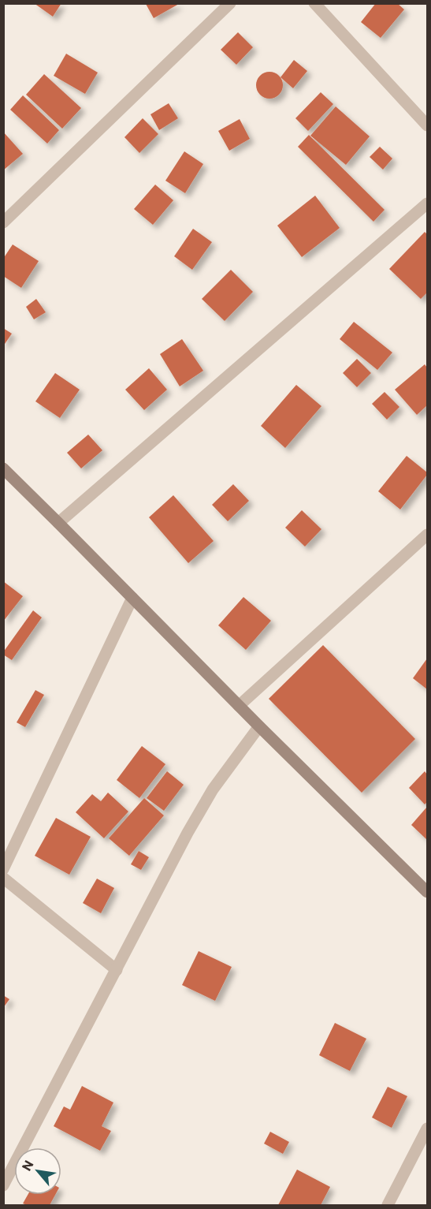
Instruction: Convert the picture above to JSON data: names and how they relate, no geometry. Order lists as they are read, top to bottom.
{
  "north": "top left"
}
